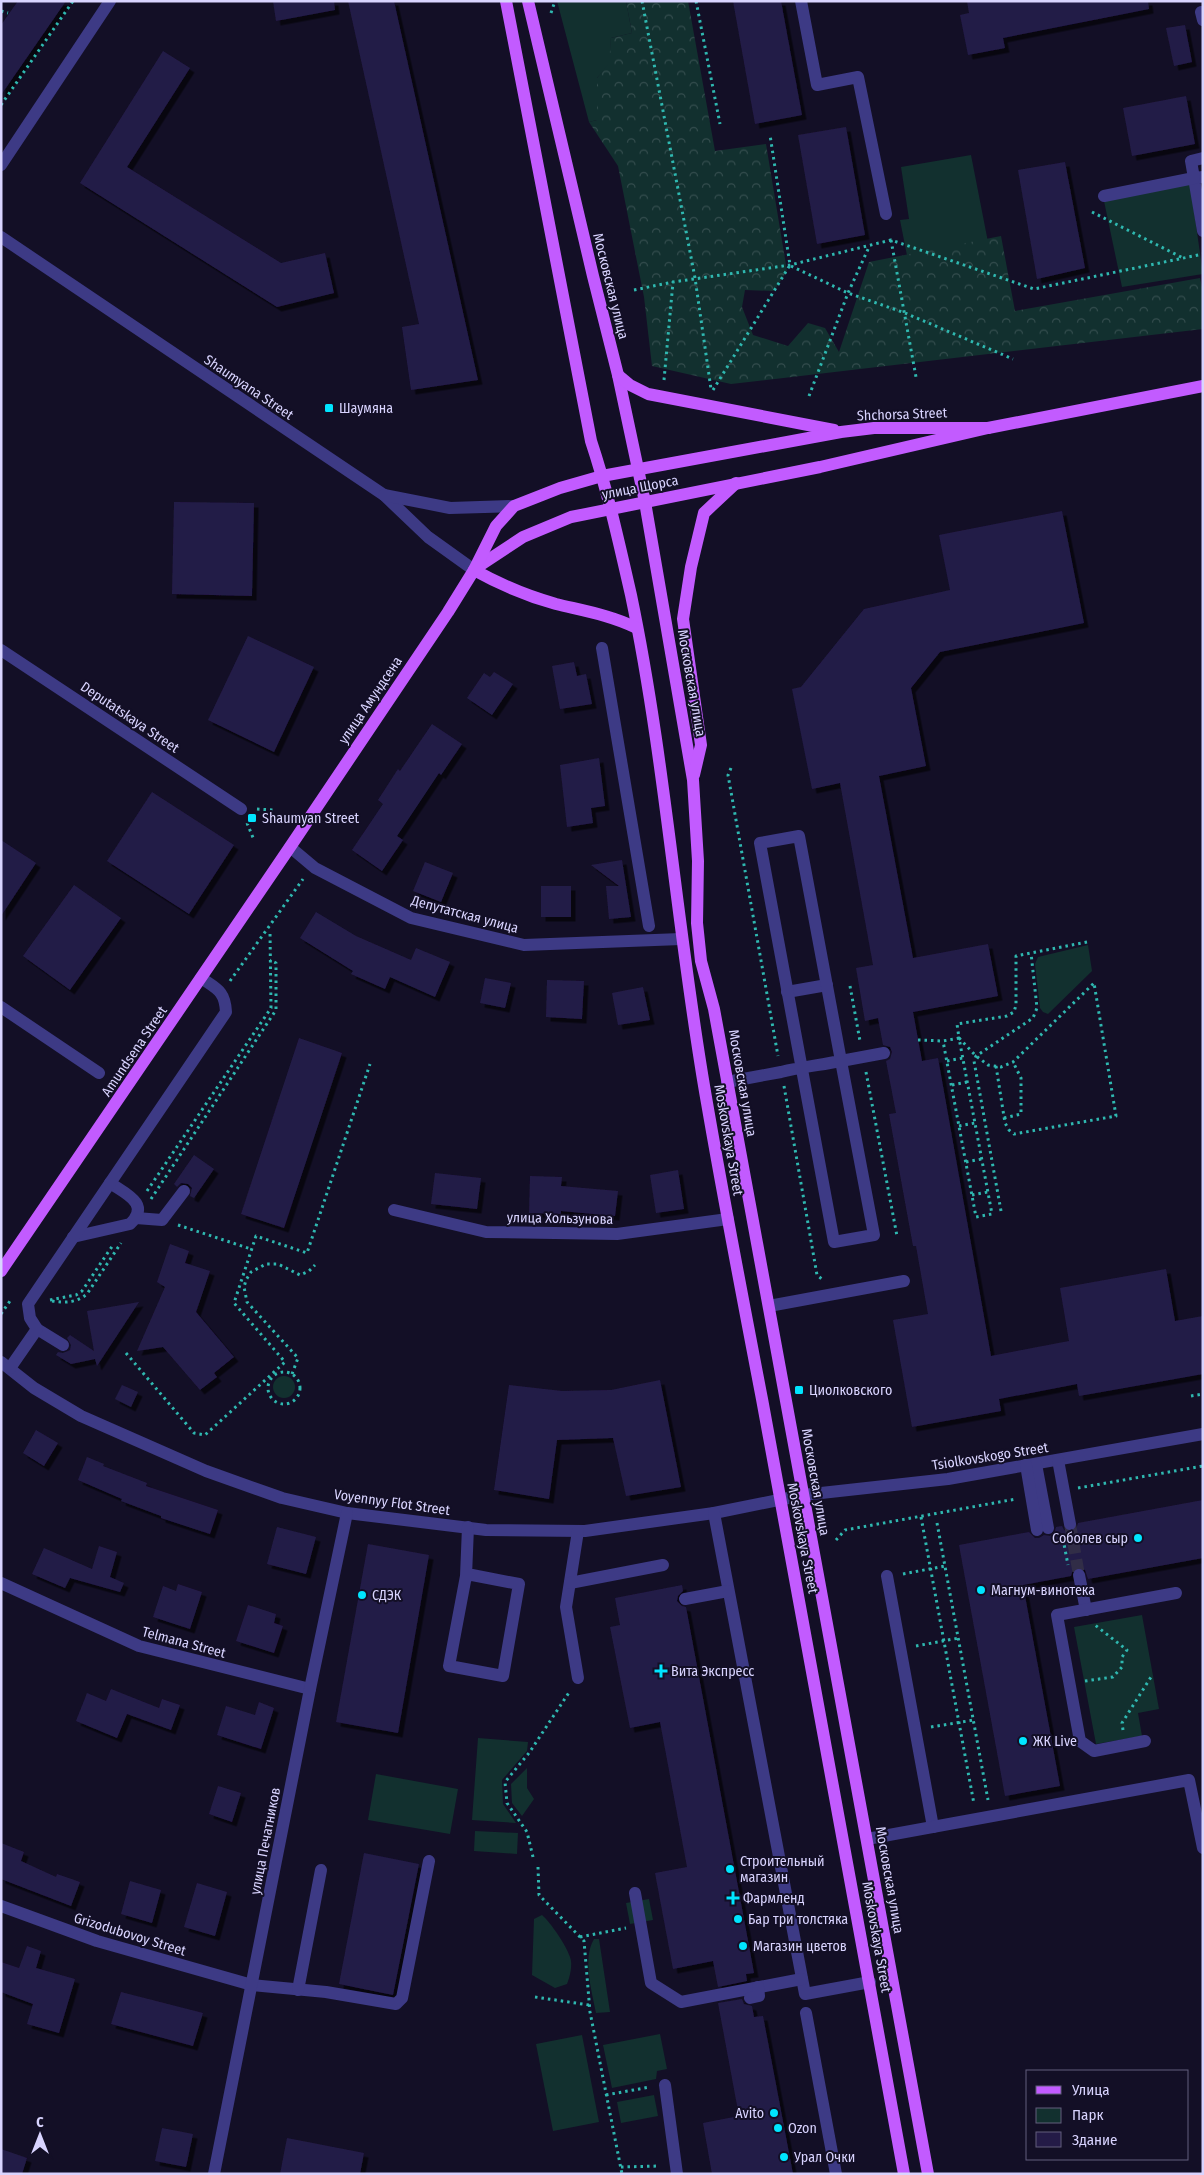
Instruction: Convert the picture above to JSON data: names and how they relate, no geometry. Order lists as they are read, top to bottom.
{
  "streets": {
    "main road": [
      "Московская улица",
      "Shchorsa Street",
      "улица Щорса",
      "улица Амундсена",
      "Amundsena Street",
      "Moskovskaya Street"
    ],
    "street": [
      "Shaumyana Street",
      "Deputatskaya Street",
      "Депутатская улица",
      "улица Хользунова",
      "Tsiolkovskogo Street",
      "Voyennyy Flot Street",
      "Telmana Street",
      "улица Печатников",
      "Grizodubovoy Street"
    ]
  },
  "crossings": [
    ["Московская улица", "Shchorsa Street"],
    ["Московская улица", "улица Щорса"],
    ["Московская улица", "Tsiolkovskogo Street"],
    ["Shaumyana Street", "улица Щорса"],
    ["Shaumyana Street", "улица Амундсена"],
    ["Shchorsa Street", "улица Щорса"],
    ["улица Щорса", "улица Амундсена"],
    ["улица Амундсена", "Депутатская улица"],
    ["улица Амундсена", "Amundsena Street"],
    ["Депутатская улица", "Amundsena Street"],
    ["Депутатская улица", "Moskovskaya Street"],
    ["Moskovskaya Street", "улица Хользунова"],
    ["Moskovskaya Street", "Tsiolkovskogo Street"],
    ["Moskovskaya Street", "Voyennyy Flot Street"],
    ["Tsiolkovskogo Street", "Voyennyy Flot Street"],
    ["Voyennyy Flot Street", "улица Печатников"],
    ["Telmana Street", "улица Печатников"],
    ["улица Печатников", "Grizodubovoy Street"]
  ],
  "places": {
    "transit": ["Шаумяна", "Shaumyan Street", "Циолковского"],
    "other": [
      "Соболев сыр",
      "Магнум-винотека",
      "СДЭК",
      "ЖК Live",
      "Строительный магазин",
      "Бар три толстяка",
      "Магазин цветов",
      "Avito",
      "Ozon",
      "Урал Очки"
    ],
    "health": ["Вита Экспресс", "Фармленд"]
  },
  "legend": ["Улица", "Парк", "Здание"],
  "north": "top"
}
